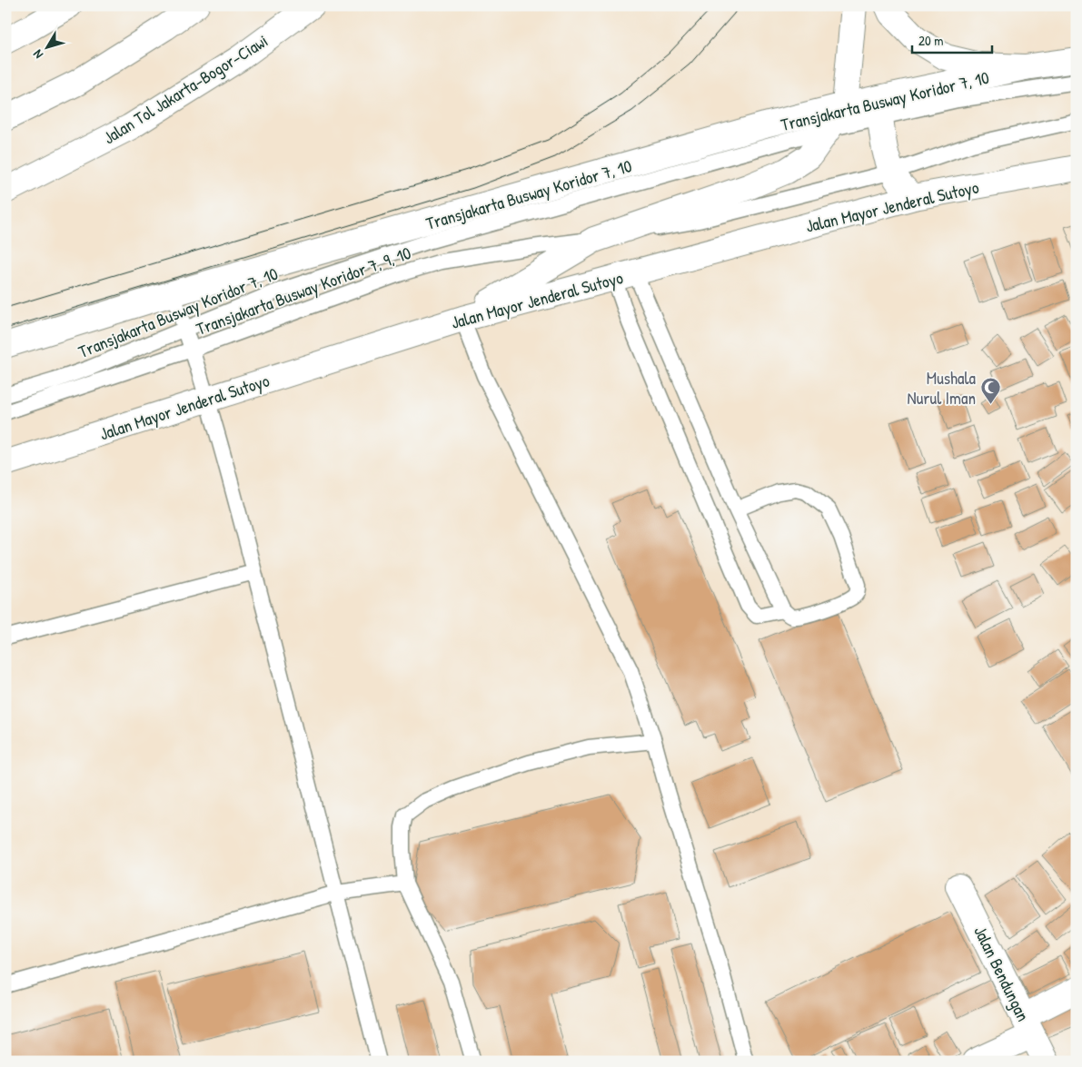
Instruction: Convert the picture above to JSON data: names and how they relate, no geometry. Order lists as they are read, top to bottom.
{
  "streets": {
    "main road": ["Jalan Tol Jakarta–Bogor–Ciawi", "Jalan Mayor Jenderal Sutoyo", "Jalan Bendungan"],
    "lane": ["Transjakarta Busway Koridor 7, 10", "Transjakarta Busway Koridor 7, 9, 10"]
  },
  "places": {
    "mosque": ["Mushala Nurul Iman"]
  },
  "scale_bar": "20 m",
  "north": "bottom left"
}
